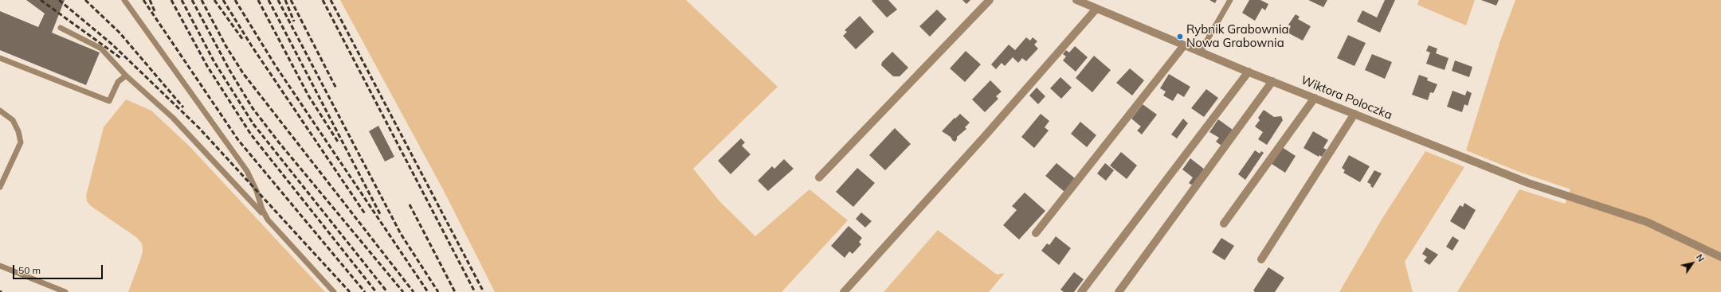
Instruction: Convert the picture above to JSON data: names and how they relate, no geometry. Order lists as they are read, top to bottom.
{
  "streets": {
    "street": ["Wiktora Poloczka"]
  },
  "places": ["Rybnik Grabownia Nowa Grabownia"],
  "scale_bar": "50 m",
  "north": "top right"
}
